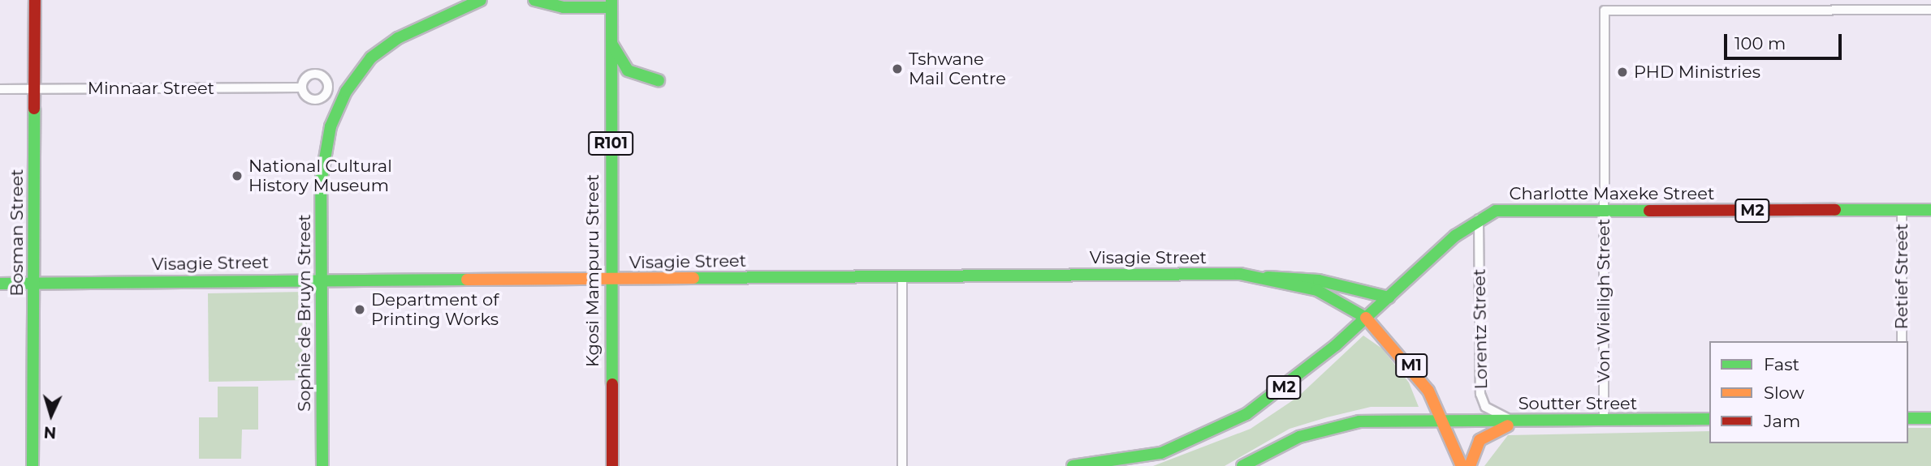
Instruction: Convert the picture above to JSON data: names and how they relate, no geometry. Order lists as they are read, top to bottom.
{
  "streets": {
    "main road": [
      "R101",
      "Charlotte Maxeke Street",
      "M2",
      "Bosman Street",
      "Visagie Street",
      "Kgosi Mampuru Street",
      "Sophie de Bruyn Street",
      "M1",
      "Soutter Street"
    ],
    "street": [
      "Minnaar Street",
      "Retief Street",
      "Von Wielligh Street",
      "Lorentz Street"
    ]
  },
  "crossings": [
    ["Minnaar Street", "Bosman Street"],
    ["Charlotte Maxeke Street", "M2"],
    ["Charlotte Maxeke Street", "Visagie Street"],
    ["Charlotte Maxeke Street", "Retief Street"],
    ["Charlotte Maxeke Street", "Von Wielligh Street"],
    ["Charlotte Maxeke Street", "Lorentz Street"],
    ["Charlotte Maxeke Street", "M1"],
    ["M2", "Visagie Street"],
    ["M2", "M1"],
    ["Bosman Street", "Visagie Street"],
    ["Visagie Street", "Kgosi Mampuru Street"],
    ["Visagie Street", "Sophie de Bruyn Street"],
    ["Visagie Street", "M1"],
    ["Von Wielligh Street", "Soutter Street"],
    ["Lorentz Street", "Soutter Street"],
    ["M1", "Soutter Street"]
  ],
  "places": [
    "Tshwane Mail Centre",
    "PHD Ministries",
    "National Cultural History Museum",
    "Department of Printing Works"
  ],
  "legend": ["Fast", "Slow", "Jam"],
  "scale_bar": "100 m",
  "north": "bottom"
}
